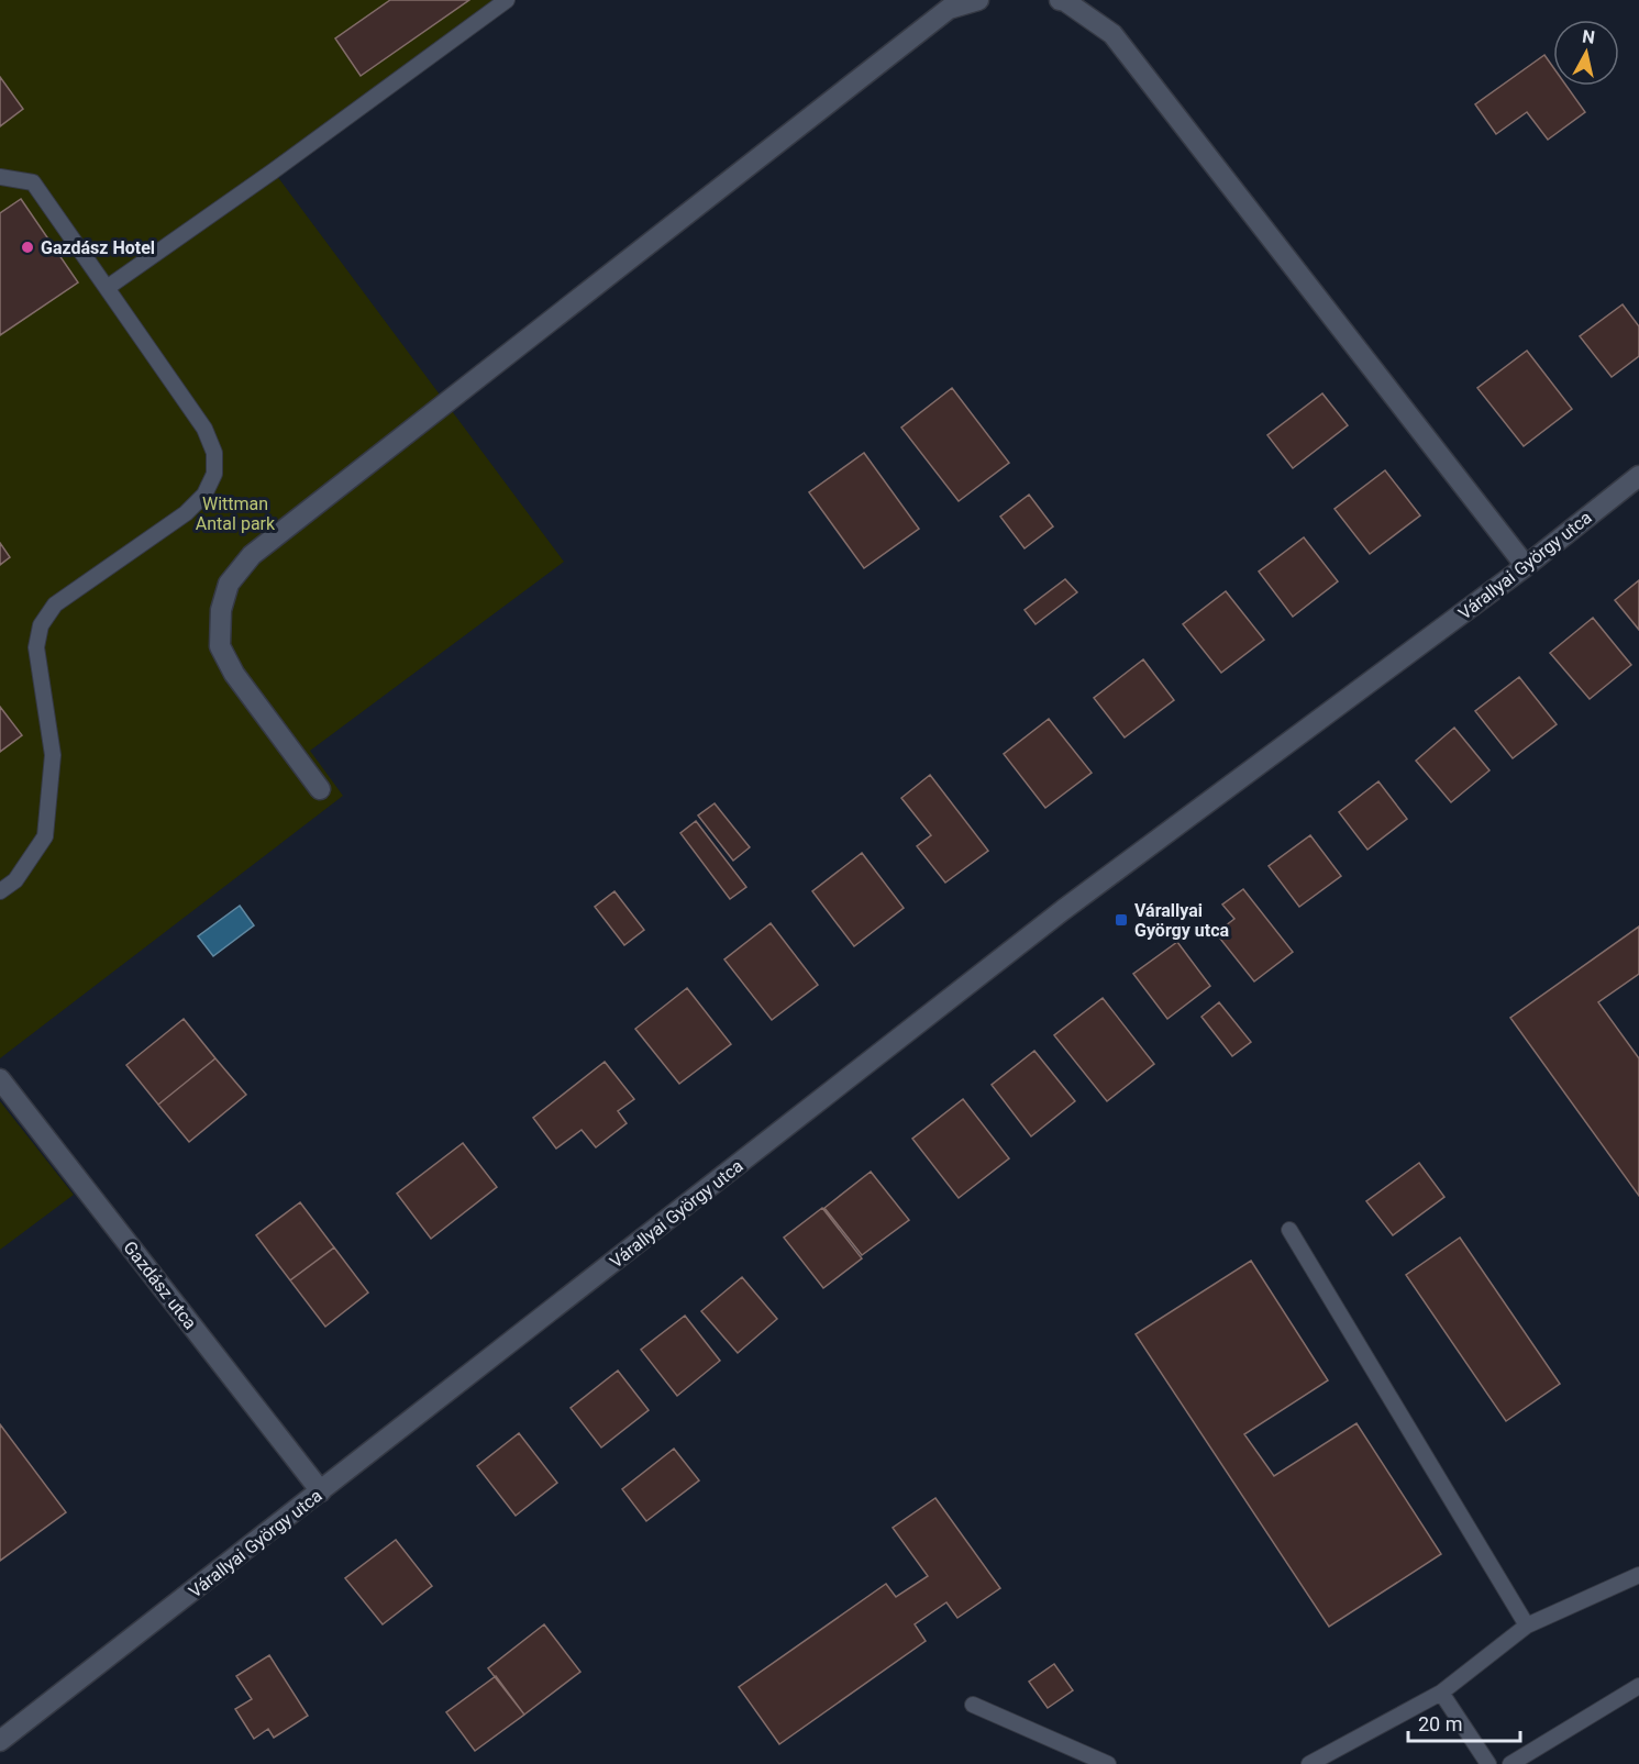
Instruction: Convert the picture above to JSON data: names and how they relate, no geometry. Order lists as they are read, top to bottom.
{
  "streets": {
    "street": ["Várallyai György utca", "Gazdász utca"]
  },
  "crossings": [
    ["Várallyai György utca", "Gazdász utca"]
  ],
  "parks": ["Wittman Antal park"],
  "places": {
    "other": ["Gazdász Hotel"],
    "transit": ["Várallyai György utca"]
  },
  "scale_bar": "20 m",
  "north": "top"
}
